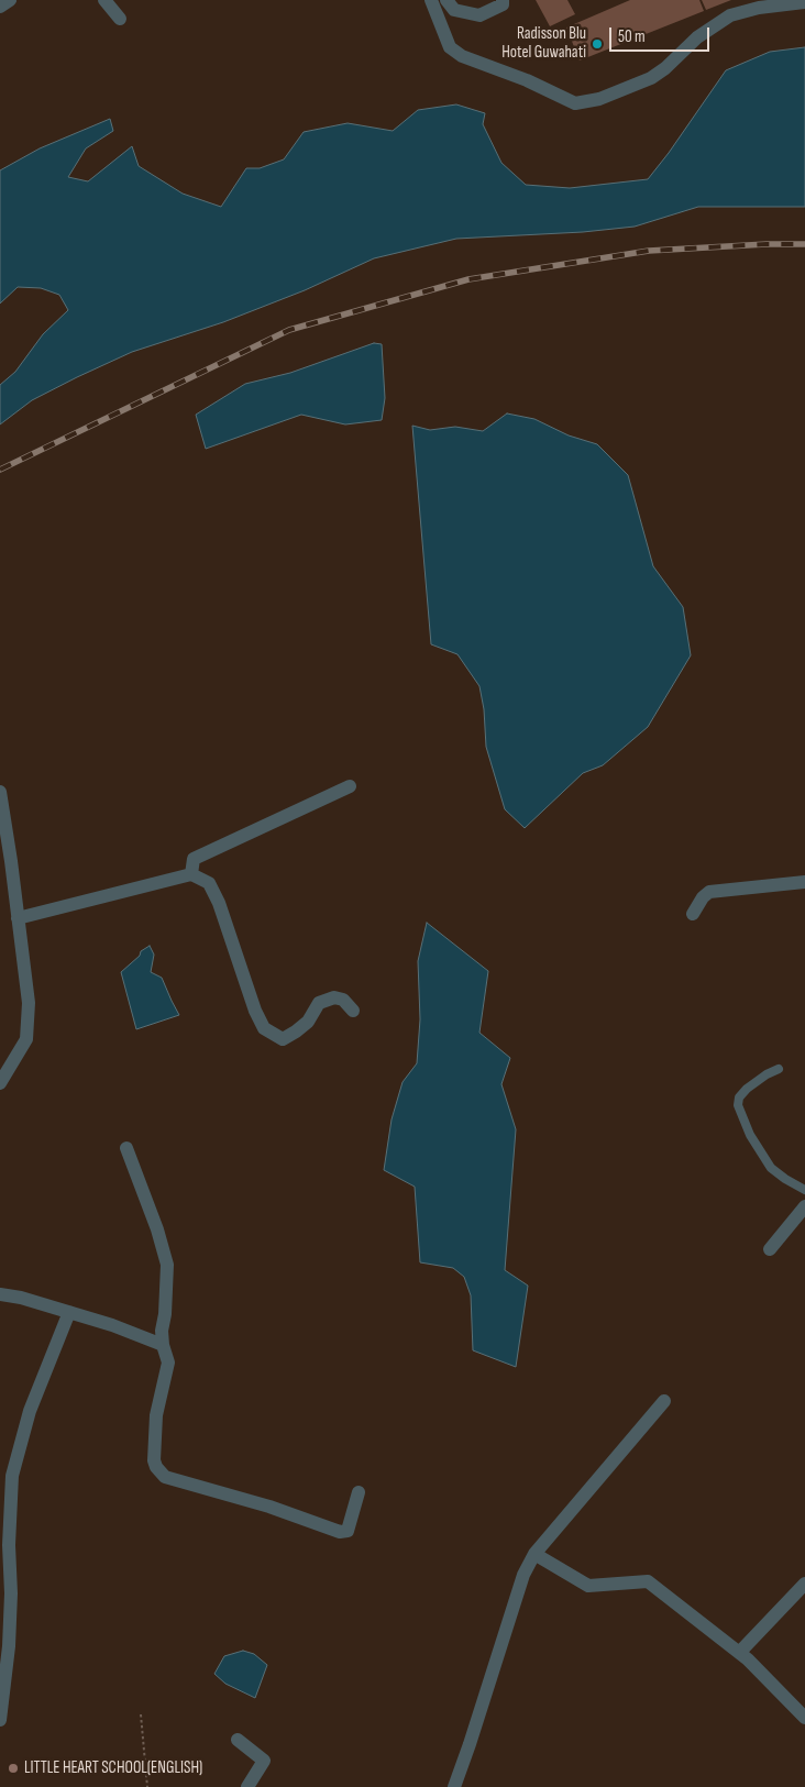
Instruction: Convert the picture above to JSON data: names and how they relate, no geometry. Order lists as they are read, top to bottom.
{
  "places": ["Radisson Blu Hotel Guwahati", "LITTLE HEART SCHOOL(ENGLISH)"],
  "scale_bar": "50 m"
}
